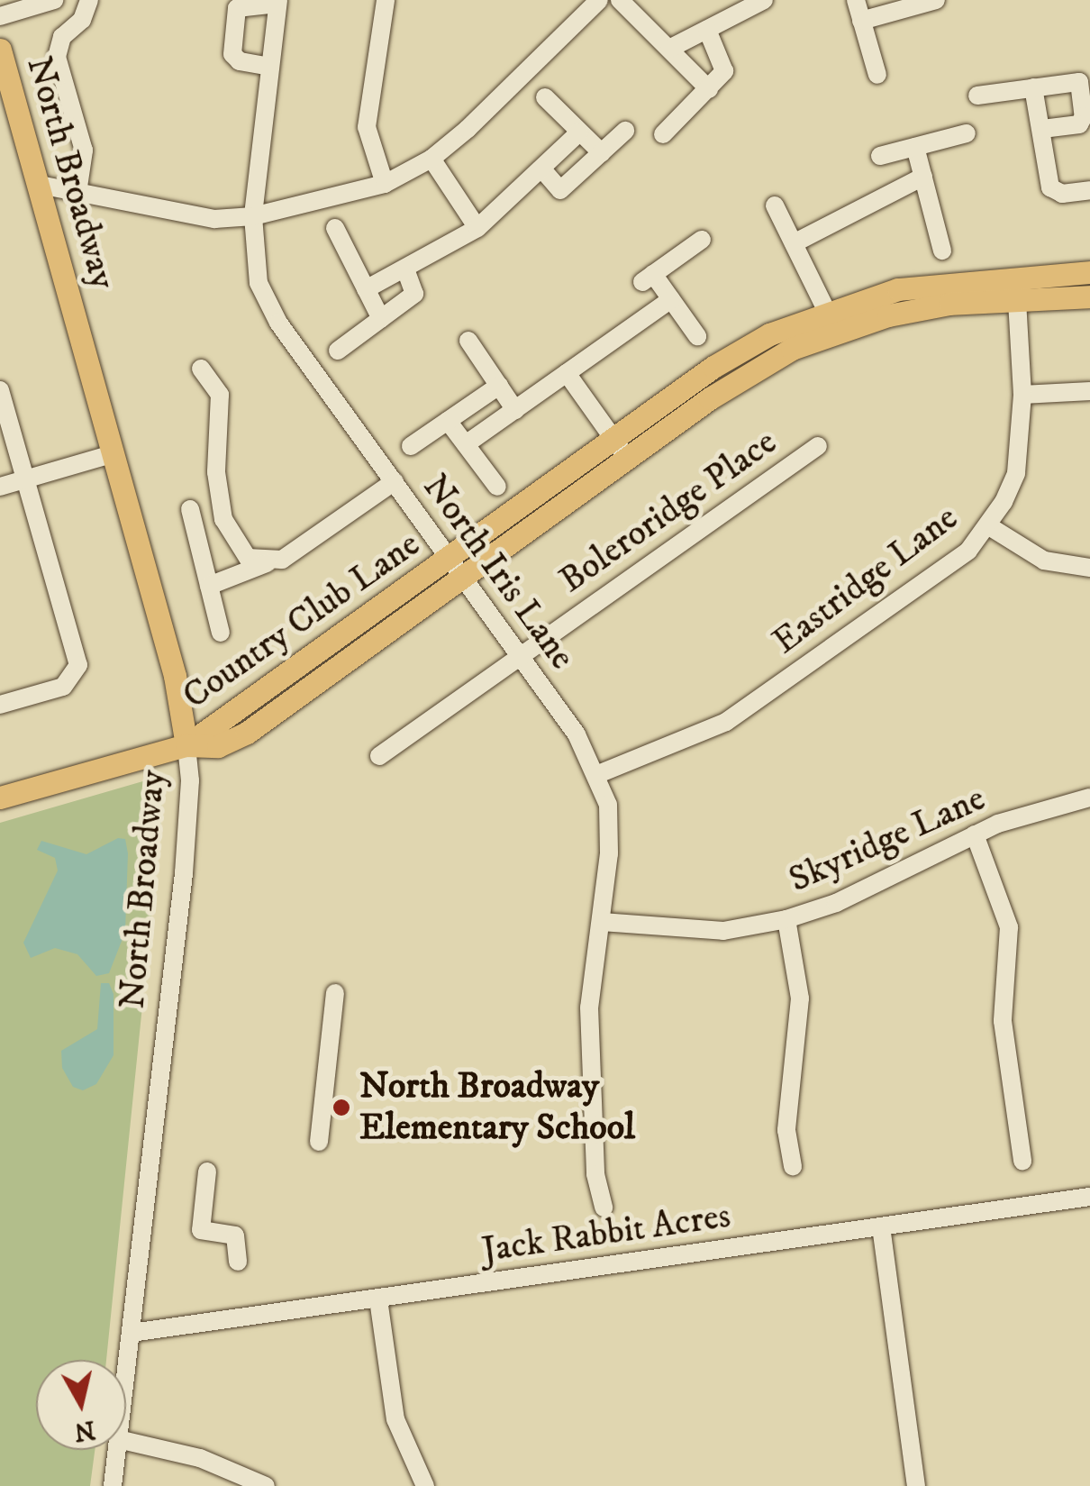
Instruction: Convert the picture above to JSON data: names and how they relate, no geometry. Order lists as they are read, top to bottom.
{
  "streets": {
    "main road": ["North Broadway", "Country Club Lane"],
    "street": [
      "Boleroridge Place",
      "North Iris Lane",
      "Eastridge Lane",
      "Skyridge Lane",
      "Jack Rabbit Acres"
    ]
  },
  "crossings": [
    ["North Broadway", "Country Club Lane"],
    ["North Broadway", "Jack Rabbit Acres"],
    ["Boleroridge Place", "North Iris Lane"],
    ["North Iris Lane", "Eastridge Lane"],
    ["North Iris Lane", "Country Club Lane"],
    ["North Iris Lane", "Skyridge Lane"],
    ["Eastridge Lane", "Country Club Lane"]
  ],
  "places": ["North Broadway Elementary School"],
  "north": "bottom"
}
